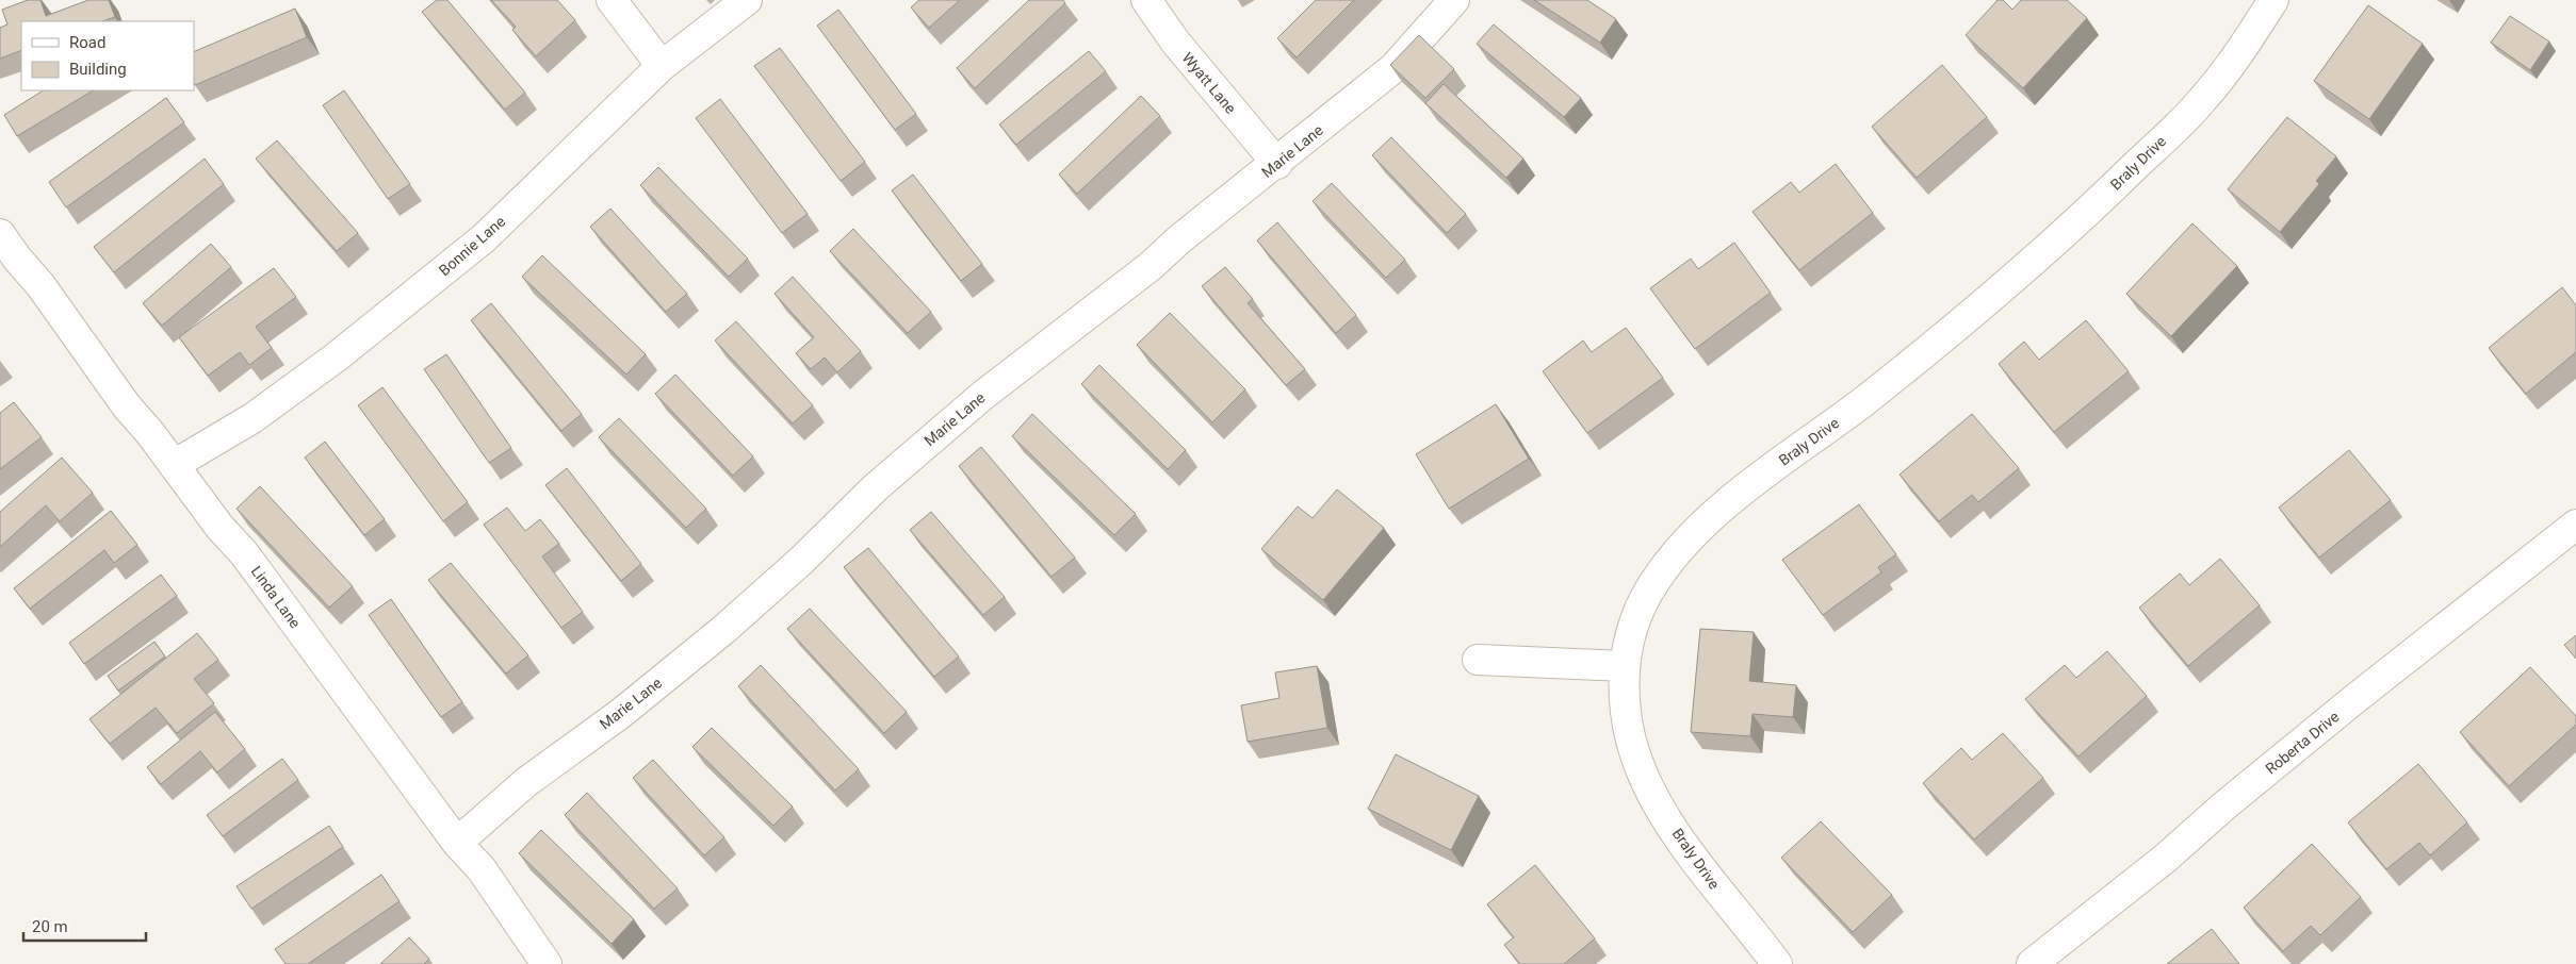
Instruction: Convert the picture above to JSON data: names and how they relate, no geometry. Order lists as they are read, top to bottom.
{
  "streets": {
    "street": [
      "Wyatt Lane",
      "Marie Lane",
      "Braly Drive",
      "Bonnie Lane",
      "Linda Lane",
      "Roberta Drive"
    ]
  },
  "crossings": [
    ["Wyatt Lane", "Marie Lane"],
    ["Marie Lane", "Linda Lane"],
    ["Bonnie Lane", "Linda Lane"]
  ],
  "legend": ["Road", "Building"],
  "scale_bar": "20 m"
}
